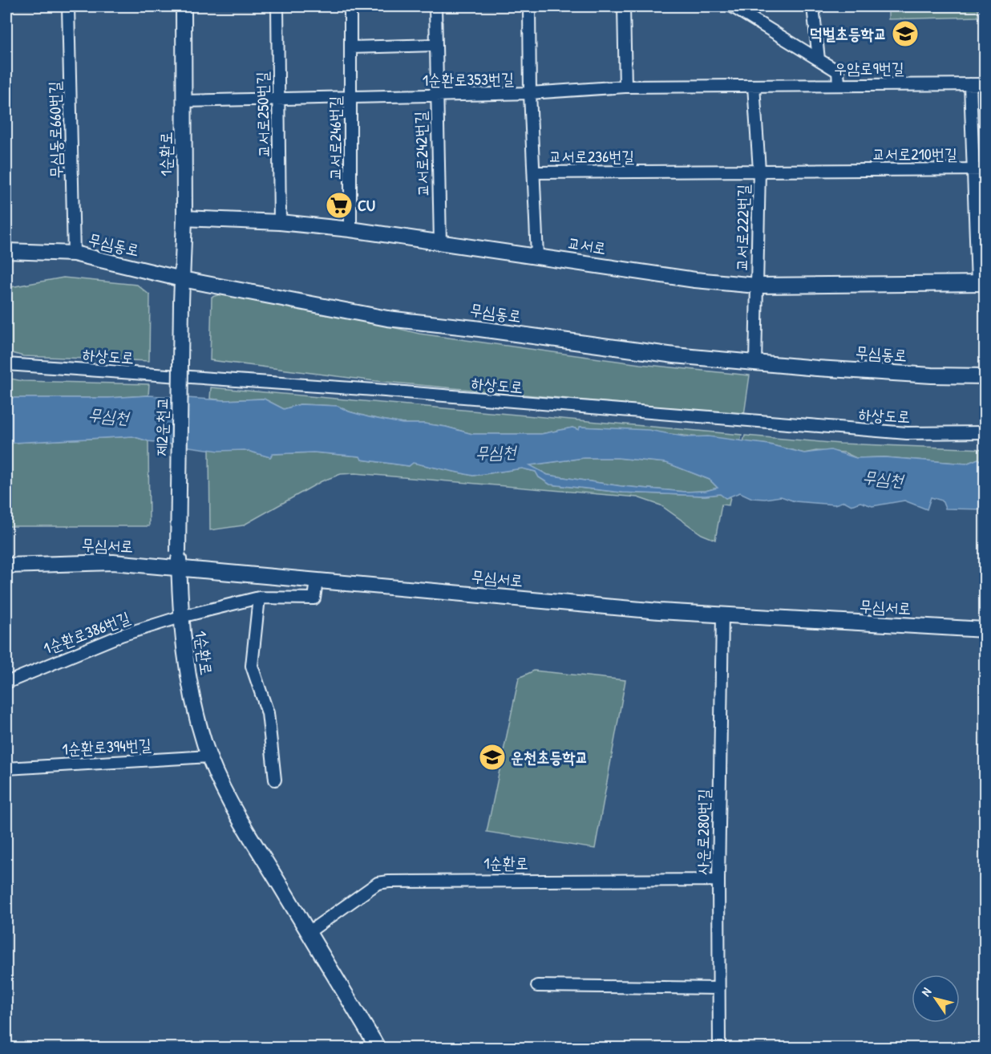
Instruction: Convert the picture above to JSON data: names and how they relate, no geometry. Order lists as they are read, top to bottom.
{
  "streets": {
    "main road": [
      "1순환로",
      "무심동로",
      "교서로",
      "제2운천교",
      "무심서로"
    ],
    "street": [
      "우암로9번길",
      "1순환로353번길",
      "교서로250번길",
      "무심동로660번길",
      "교서로246번길",
      "교서로242번길",
      "교서로210번길",
      "교서로236번길",
      "교서로222번길",
      "하상도로",
      "1순환로386번길",
      "1순환로394번길",
      "사운로280번길"
    ]
  },
  "crossings": [
    ["우암로9번길", "1순환로353번길"],
    ["우암로9번길", "교서로210번길"],
    ["우암로9번길", "교서로222번길"],
    ["1순환로353번길", "교서로250번길"],
    ["1순환로353번길", "교서로246번길"],
    ["1순환로353번길", "1순환로"],
    ["1순환로353번길", "교서로242번길"],
    ["1순환로353번길", "교서로236번길"],
    ["1순환로353번길", "교서로222번길"],
    ["교서로250번길", "교서로"],
    ["무심동로660번길", "무심동로"],
    ["교서로246번길", "교서로"],
    ["1순환로", "무심동로"],
    ["1순환로", "교서로"],
    ["1순환로", "제2운천교"],
    ["1순환로", "무심서로"],
    ["1순환로", "1순환로386번길"],
    ["1순환로", "1순환로394번길"],
    ["1순환로", "사운로280번길"],
    ["교서로242번길", "교서로"],
    ["교서로210번길", "교서로222번길"],
    ["교서로210번길", "교서로"],
    ["교서로236번길", "교서로222번길"],
    ["교서로236번길", "교서로"],
    ["교서로222번길", "무심동로"],
    ["교서로222번길", "교서로"],
    ["무심서로", "1순환로386번길"],
    ["무심서로", "사운로280번길"]
  ],
  "water": ["무심천"],
  "places": {
    "school or university": ["덕벌초등학교", "운천초등학교"],
    "supermarket": ["CU"]
  },
  "north": "top left"
}
